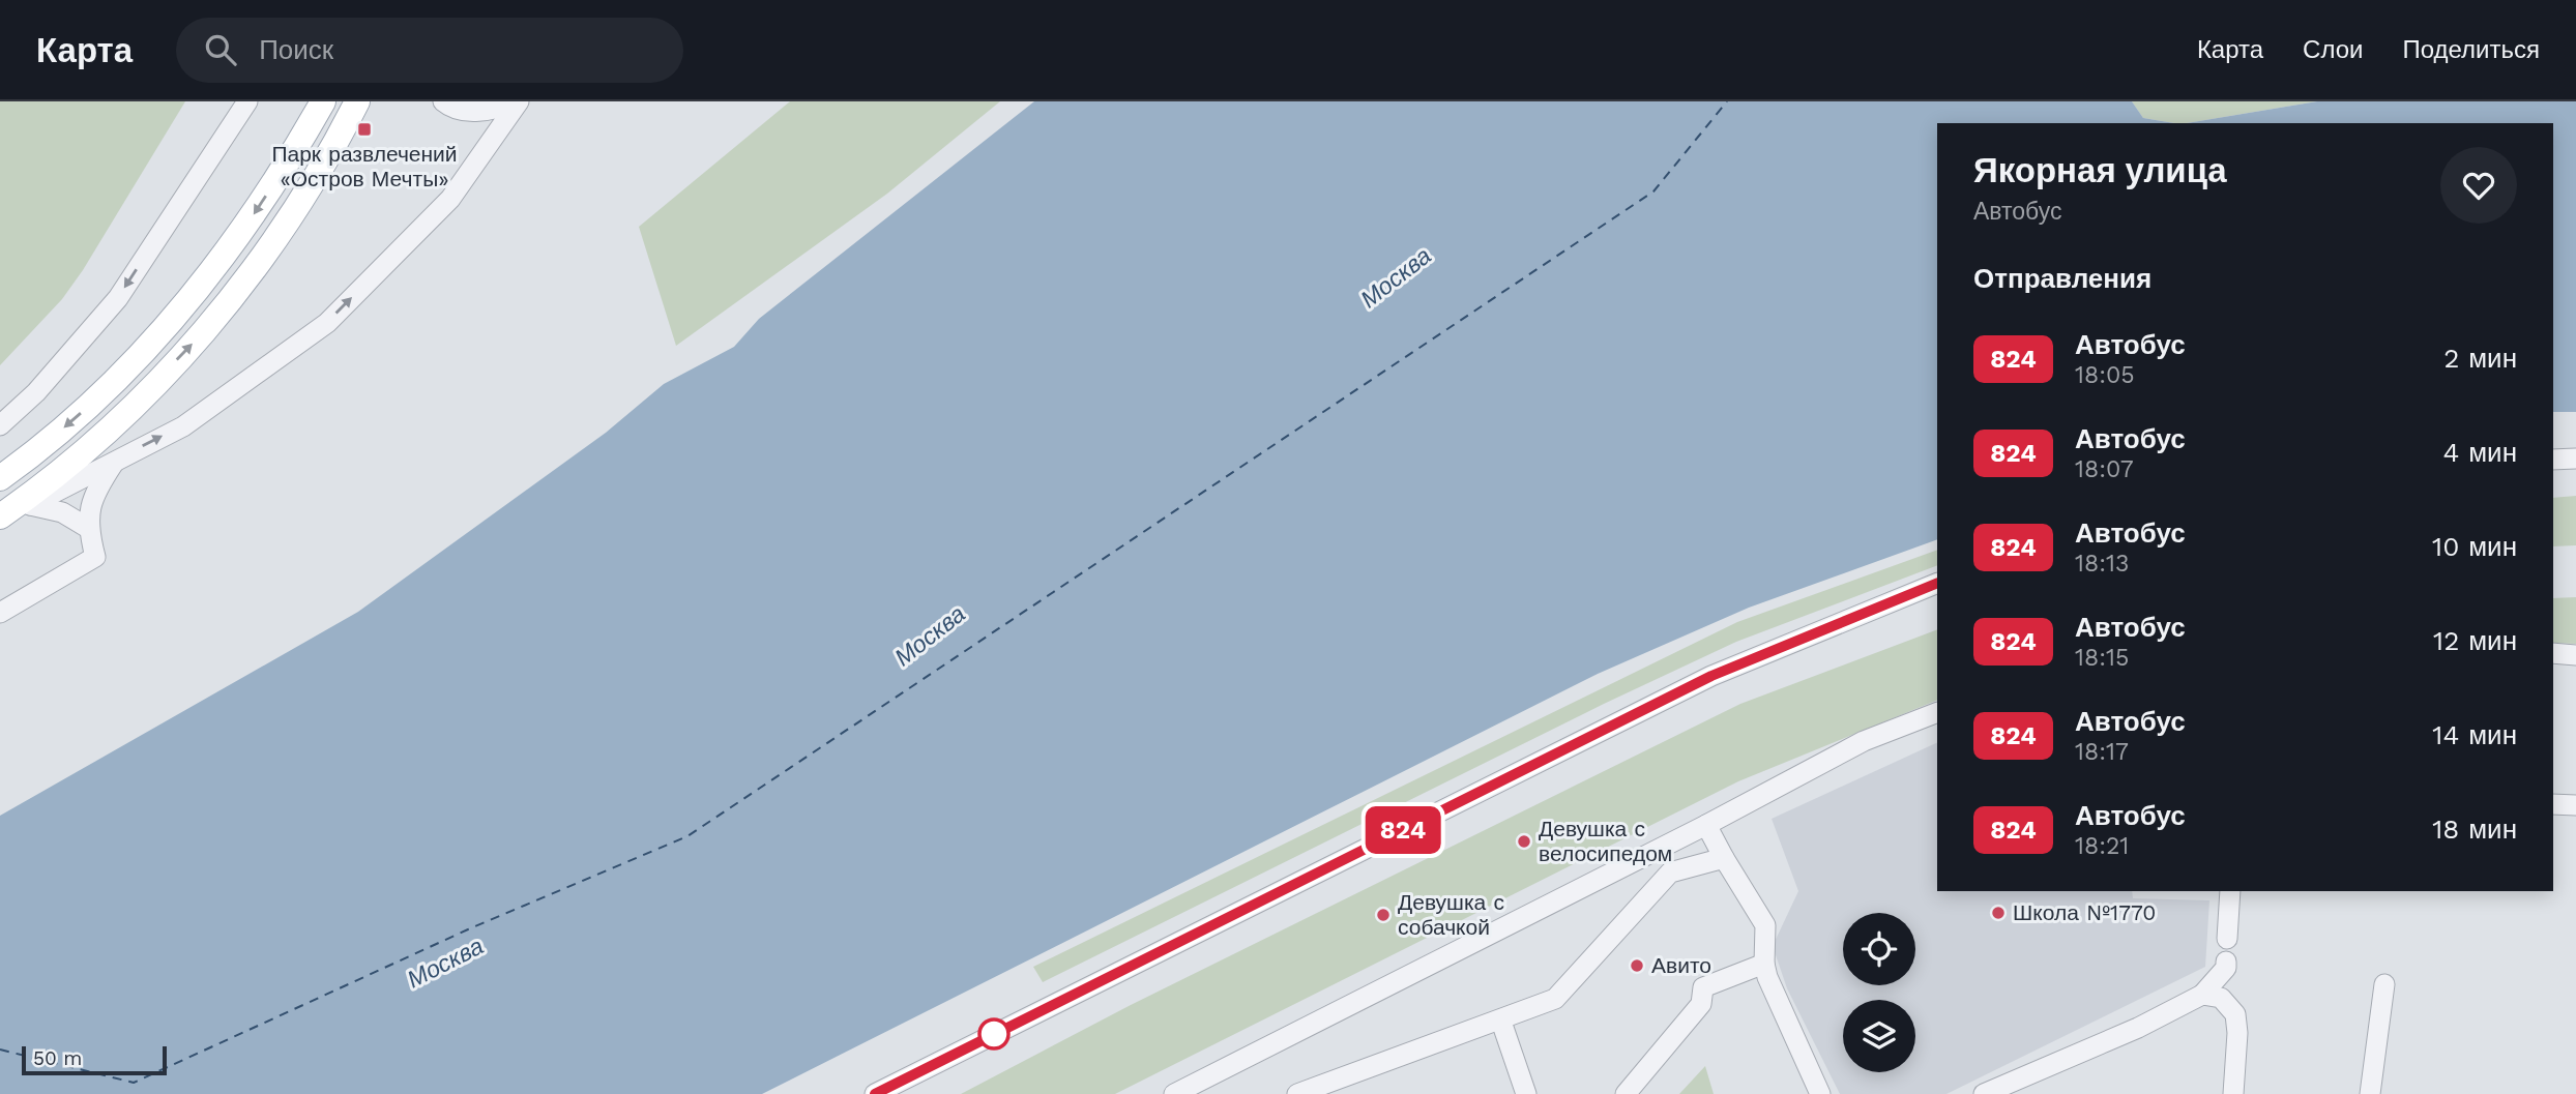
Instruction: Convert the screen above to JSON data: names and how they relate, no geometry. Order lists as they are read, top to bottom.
{
  "water": ["Москва"],
  "places": {
    "transit": ["Парк развлечений «Остров Мечты»"],
    "other": [
      "Девушка с велосипедом",
      "Школа №1770",
      "Девушка с собачкой",
      "Авито"
    ]
  },
  "lines": ["bus line 824"],
  "scale_bar": "50 m",
  "page": {
    "header": "Карта",
    "search": "Поиск",
    "nav": ["Карта", "Слои", "Поделиться"],
    "on_map": "824",
    "heading": [
      ["Якорная улица", "Автобус"],
      "Отправления"
    ],
    "list": [
      {
        "mark": "824",
        "name": "Автобус",
        "note": "18:05",
        "value": "2 мин"
      },
      {
        "mark": "824",
        "name": "Автобус",
        "note": "18:07",
        "value": "4 мин"
      },
      {
        "mark": "824",
        "name": "Автобус",
        "note": "18:13",
        "value": "10 мин"
      },
      {
        "mark": "824",
        "name": "Автобус",
        "note": "18:15",
        "value": "12 мин"
      },
      {
        "mark": "824",
        "name": "Автобус",
        "note": "18:17",
        "value": "14 мин"
      },
      {
        "mark": "824",
        "name": "Автобус",
        "note": "18:21",
        "value": "18 мин"
      }
    ],
    "scale": "50 m"
  }
}
